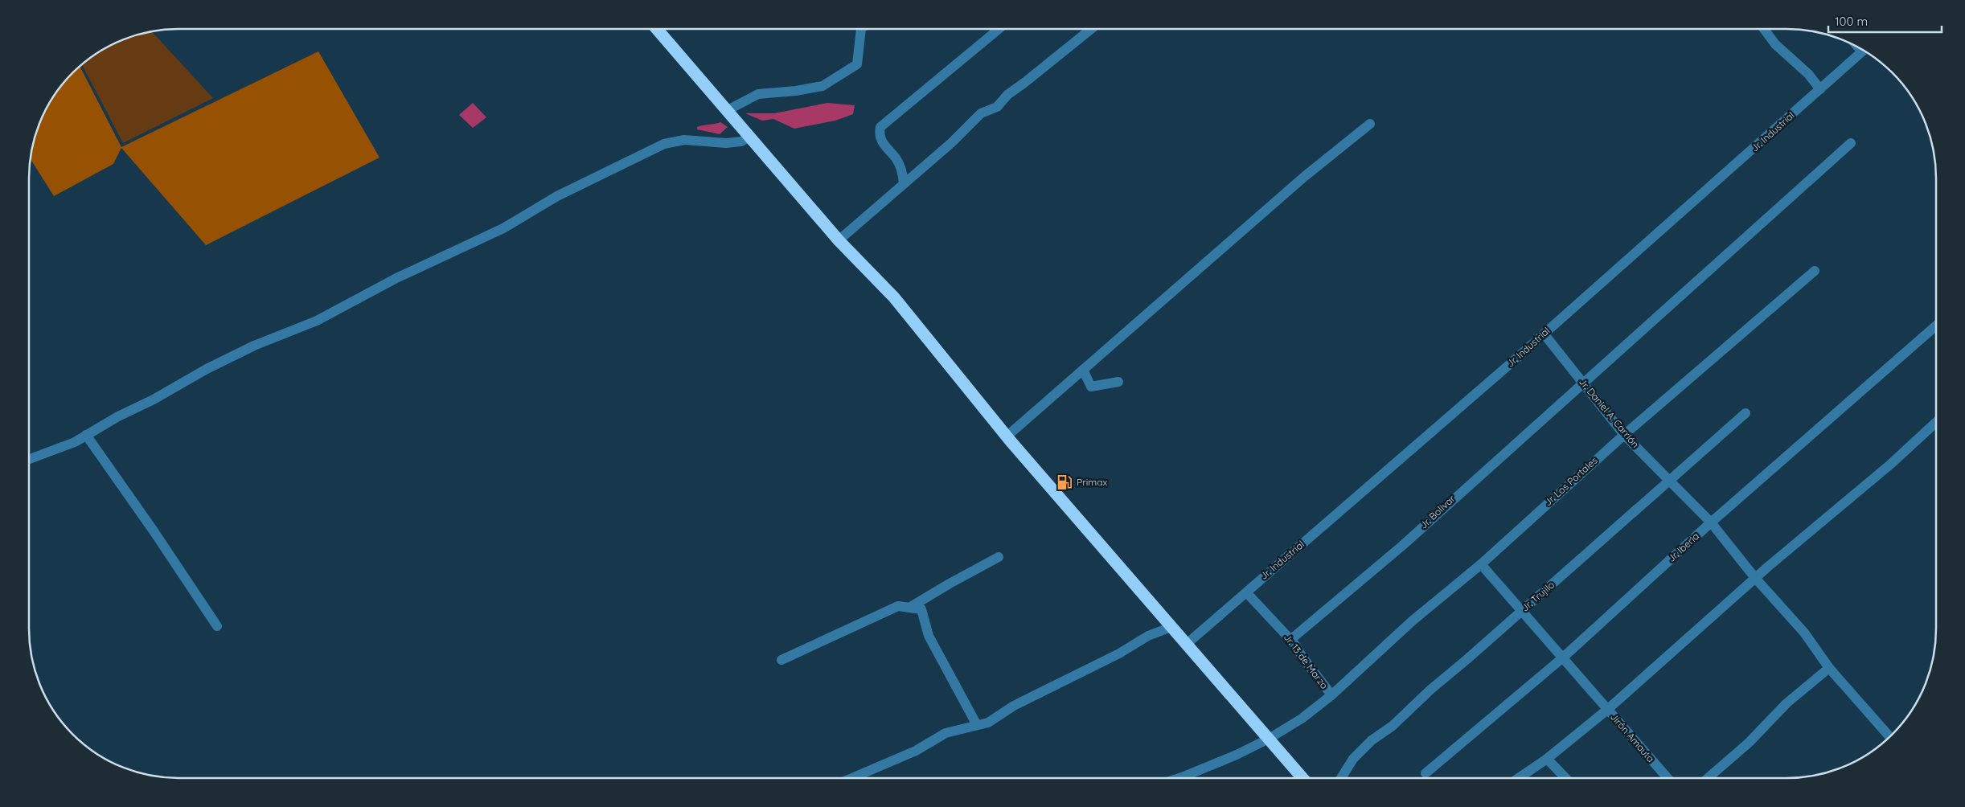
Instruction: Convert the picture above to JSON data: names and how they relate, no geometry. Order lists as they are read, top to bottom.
{
  "streets": {
    "street": [
      "Jr. Industrial",
      "Jr. Daniel A. Carrión",
      "Jr. Los Portales",
      "Jr. Bolivar",
      "Jr. Iberia",
      "Jr. Trujilo",
      "Jr. 13 de Marzo",
      "Jirón Amauta"
    ]
  },
  "crossings": [
    ["Jr. Industrial", "Jr. Daniel A. Carrión"],
    ["Jr. Industrial", "Jr. 13 de Marzo"],
    ["Jr. Daniel A. Carrión", "Jr. Los Portales"],
    ["Jr. Daniel A. Carrión", "Jr. Bolivar"],
    ["Jr. Daniel A. Carrión", "Jr. Iberia"],
    ["Jr. Daniel A. Carrión", "Jr. Trujilo"],
    ["Jr. Los Portales", "Jr. 13 de Marzo"],
    ["Jr. Los Portales", "Jirón Amauta"],
    ["Jr. Bolivar", "Jr. 13 de Marzo"],
    ["Jr. Iberia", "Jirón Amauta"],
    ["Jr. Trujilo", "Jirón Amauta"]
  ],
  "places": {
    "fuel station": ["Primax"]
  },
  "scale_bar": "100 m"
}
